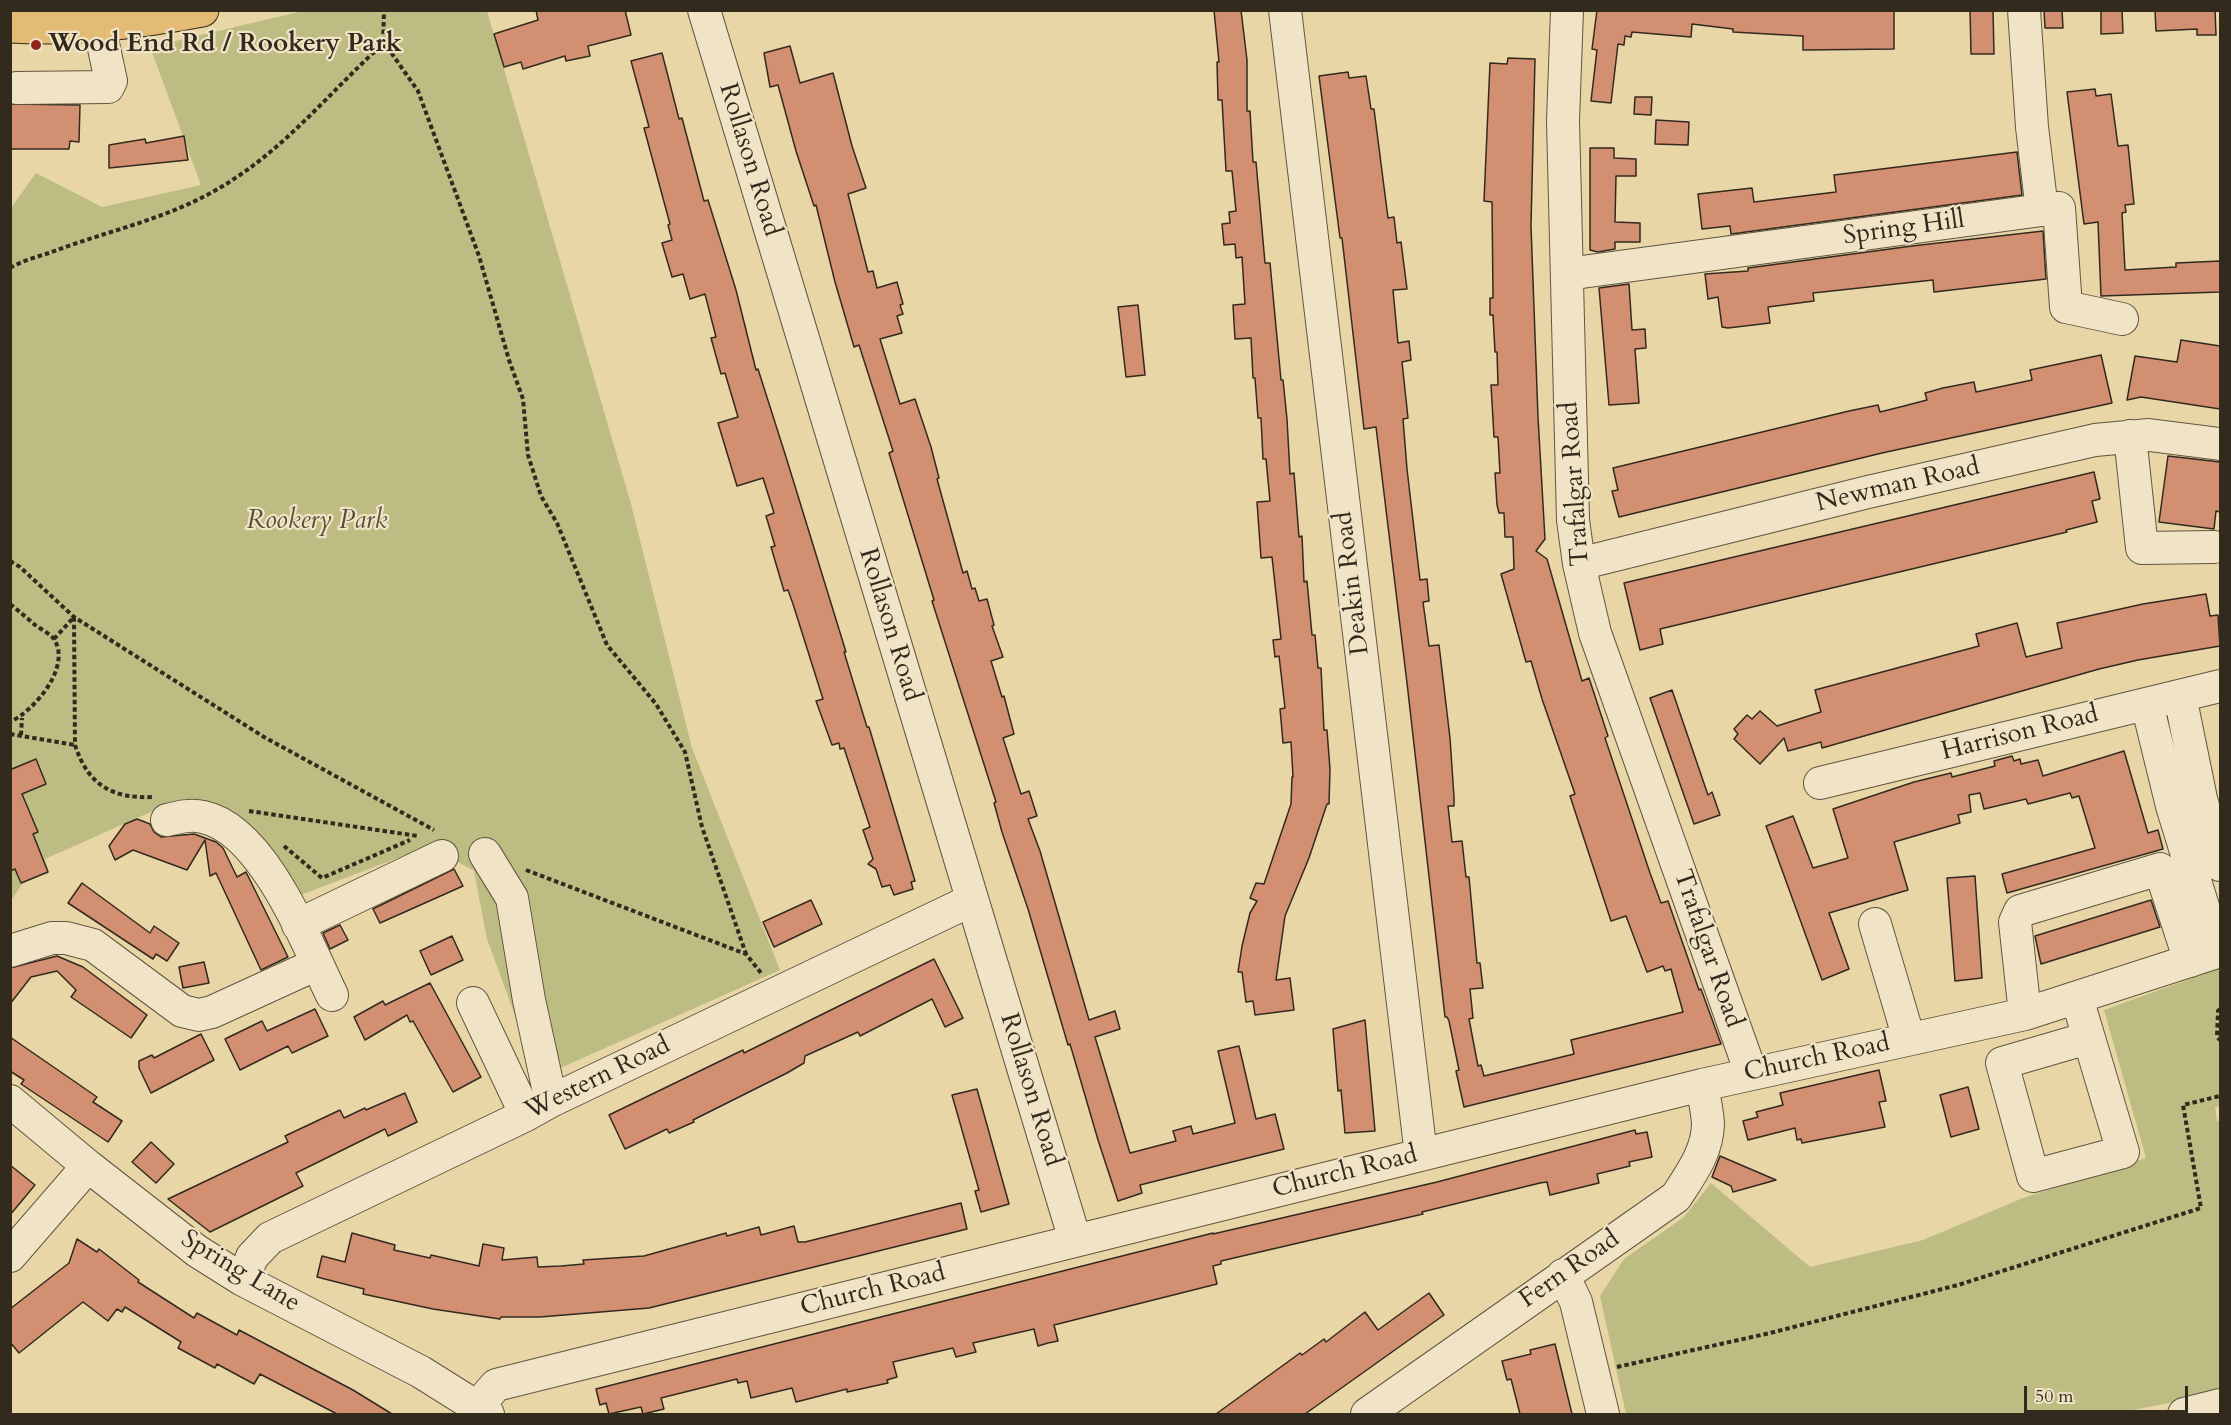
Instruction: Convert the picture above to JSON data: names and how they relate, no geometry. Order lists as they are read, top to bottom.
{
  "streets": {
    "street": [
      "Rollason Road",
      "Spring Hill",
      "Trafalgar Road",
      "Newman Road",
      "Deakin Road",
      "Harrison Road",
      "Church Road",
      "Western Road",
      "Fern Road",
      "Spring Lane"
    ]
  },
  "crossings": [
    ["Rollason Road", "Church Road"],
    ["Rollason Road", "Western Road"],
    ["Spring Hill", "Trafalgar Road"],
    ["Trafalgar Road", "Newman Road"],
    ["Trafalgar Road", "Church Road"],
    ["Deakin Road", "Church Road"],
    ["Church Road", "Fern Road"],
    ["Church Road", "Spring Lane"],
    ["Western Road", "Spring Lane"]
  ],
  "parks": ["Rookery Park"],
  "places": ["Wood End Rd / Rookery Park"],
  "scale_bar": "50 m"
}
